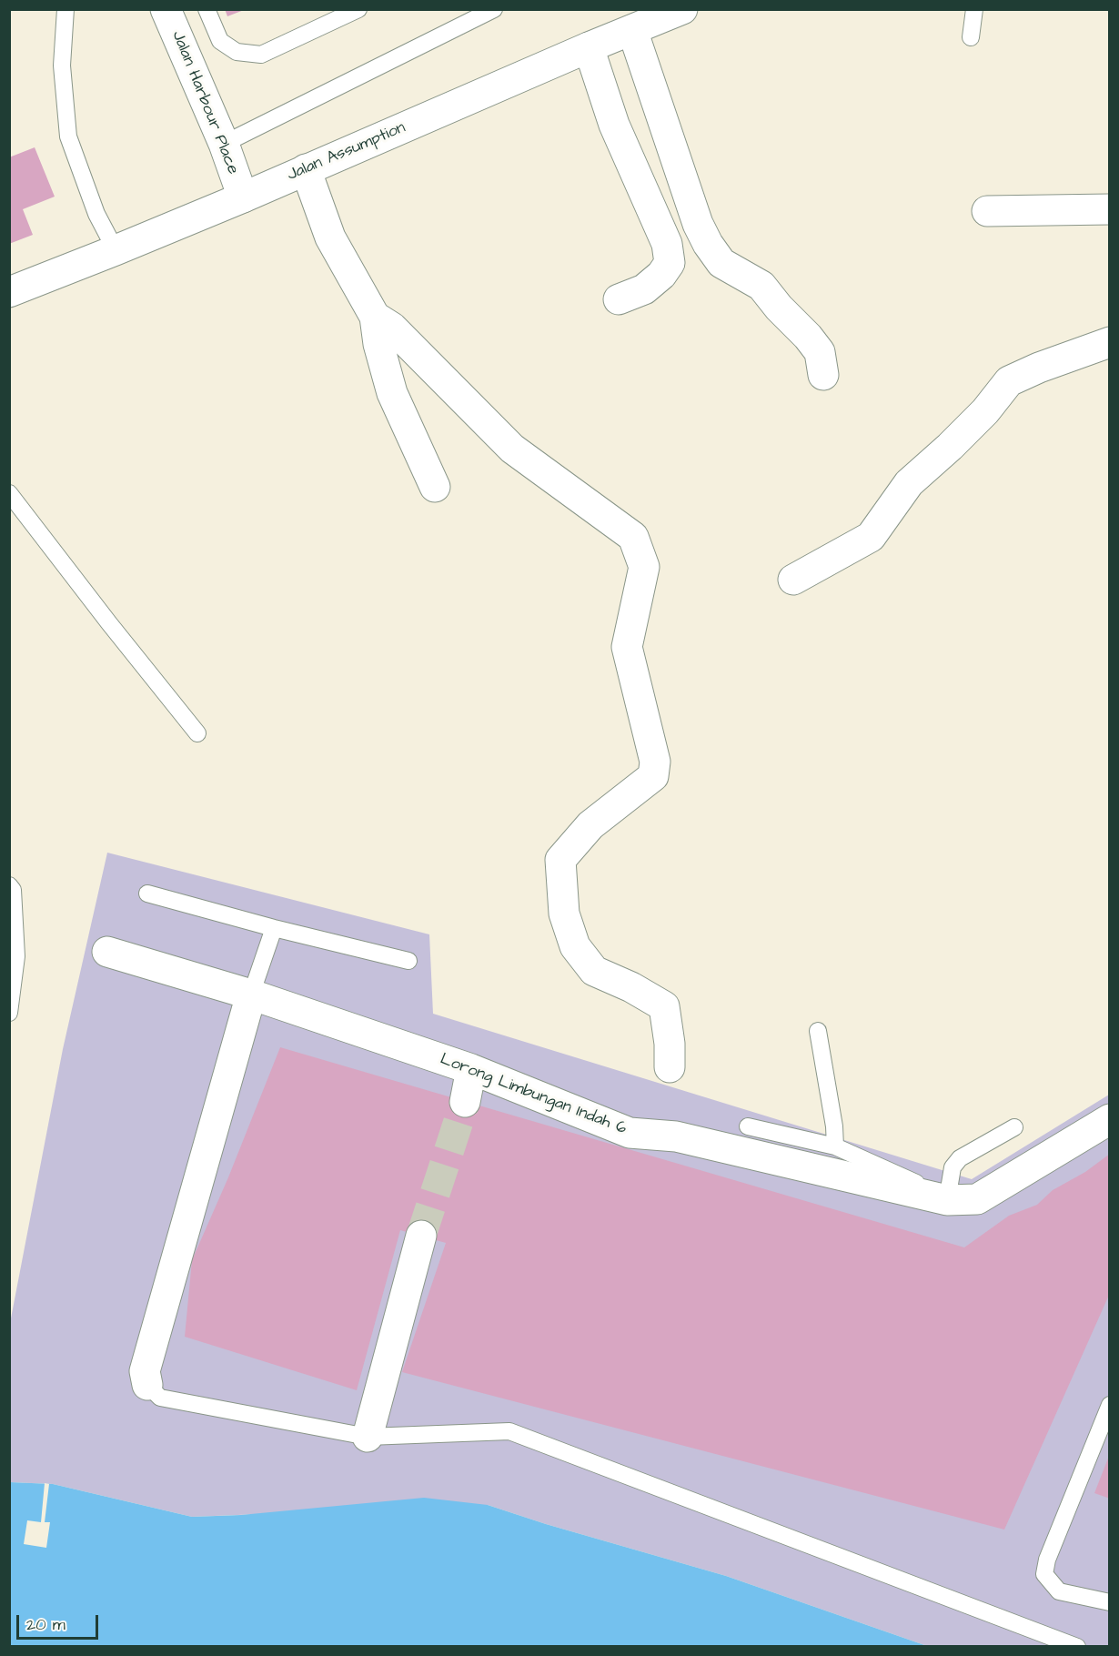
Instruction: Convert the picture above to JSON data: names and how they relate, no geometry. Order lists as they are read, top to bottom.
{
  "streets": {
    "street": ["Jalan Harbour Place", "Jalan Assumption", "Lorong Limbungan Indah 6"]
  },
  "crossings": [
    ["Jalan Harbour Place", "Jalan Assumption"]
  ],
  "scale_bar": "20 m"
}
